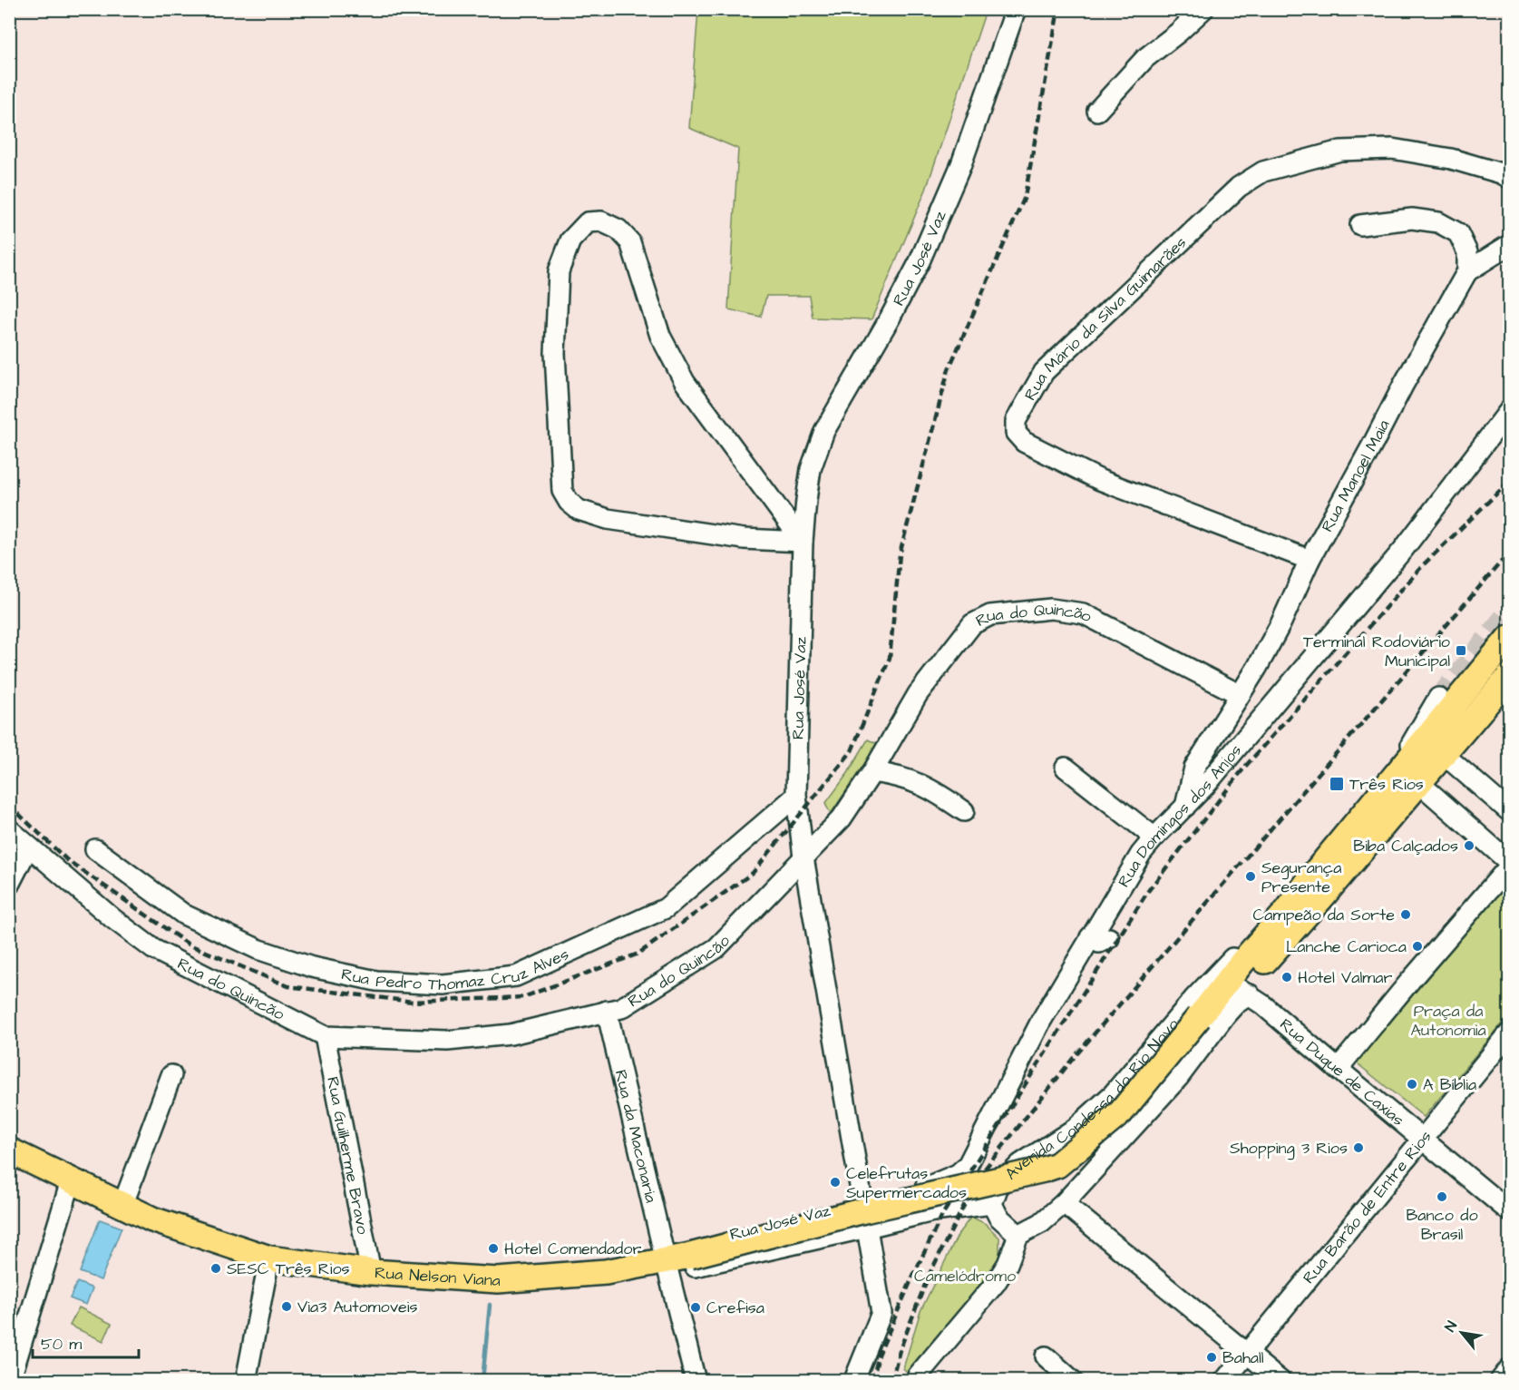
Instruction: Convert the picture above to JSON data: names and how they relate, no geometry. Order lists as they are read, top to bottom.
{
  "streets": {
    "main road": ["Avenida Condessa do Rio Novo", "Rua Nelson Viana"],
    "street": [
      "Rua José Vaz",
      "Rua Mário da Silva Guimarães",
      "Rua Manoel Maia",
      "Rua do Quincão",
      "Rua Domingos dos Anjos",
      "Rua Pedro Thomaz Cruz Alves",
      "Rua Duque de Caxias",
      "Rua da Maconaria",
      "Rua Guilherme Bravo",
      "Rua Barão de Entre Rios"
    ]
  },
  "crossings": [
    ["Rua José Vaz", "Rua do Quincão"],
    ["Rua José Vaz", "Rua Pedro Thomaz Cruz Alves"],
    ["Rua José Vaz", "Rua da Maconaria"],
    ["Rua José Vaz", "Rua Nelson Viana"],
    ["Rua Mário da Silva Guimarães", "Rua Manoel Maia"],
    ["Rua Manoel Maia", "Rua do Quincão"],
    ["Rua Manoel Maia", "Rua Domingos dos Anjos"],
    ["Rua do Quincão", "Rua da Maconaria"],
    ["Rua do Quincão", "Rua Guilherme Bravo"],
    ["Rua Duque de Caxias", "Avenida Condessa do Rio Novo"],
    ["Rua Duque de Caxias", "Rua Barão de Entre Rios"],
    ["Rua Duque de Caxias", "Rua Nelson Viana"],
    ["Avenida Condessa do Rio Novo", "Rua Nelson Viana"],
    ["Rua da Maconaria", "Rua Nelson Viana"],
    ["Rua Guilherme Bravo", "Rua Nelson Viana"]
  ],
  "parks": ["Praça da Autonomia", "Camelódromo"],
  "places": {
    "transit": ["Terminal Rodoviário Municipal", "Três Rios"],
    "other": [
      "Biba Calçados",
      "Segurança Presente",
      "Campeão da Sorte",
      "Lanche Carioca",
      "Hotel Valmar",
      "A Bíblia",
      "Shopping 3 Rios",
      "Celefrutas Supermercados",
      "Banco do Brasil",
      "Hotel Comendador",
      "SESC Três Rios",
      "Via3 Automoveis",
      "Crefisa",
      "Bahall"
    ]
  },
  "scale_bar": "50 m",
  "north": "top left"
}
